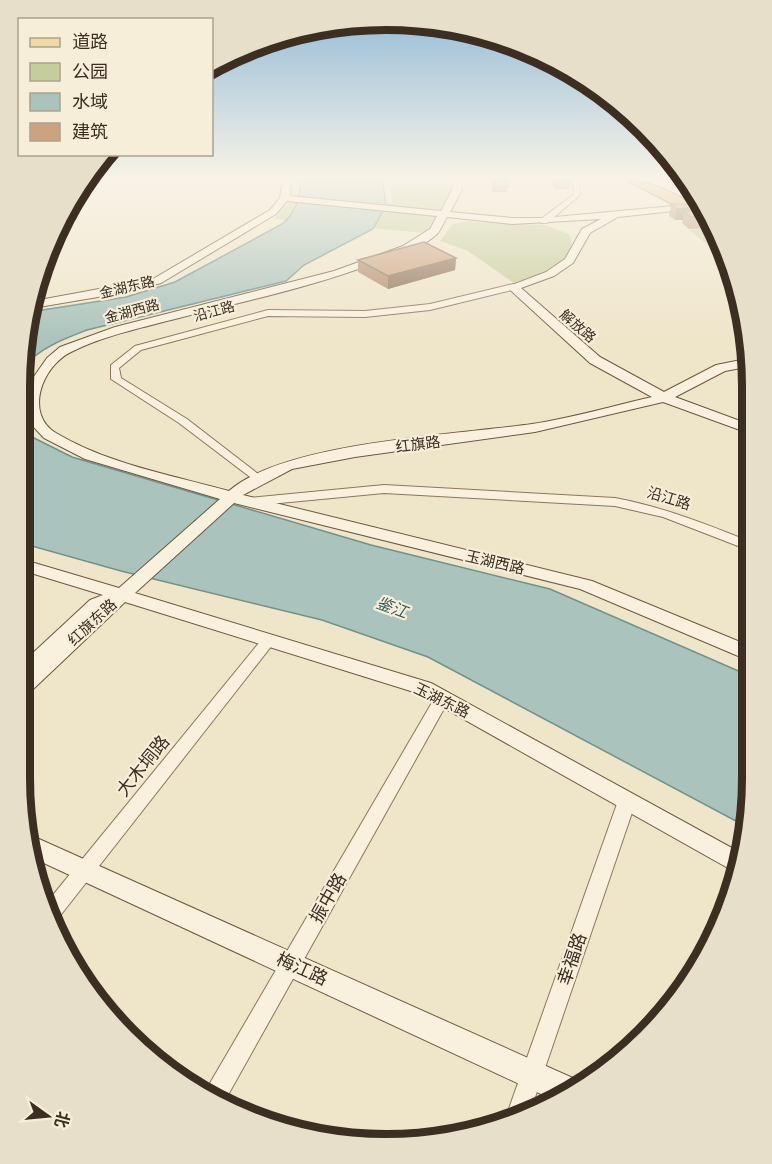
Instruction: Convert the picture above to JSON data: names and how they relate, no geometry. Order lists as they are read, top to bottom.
{
  "streets": {
    "main road": [
      "金湖东路",
      "金湖西路",
      "解放路",
      "红旗路",
      "玉湖西路",
      "红旗东路",
      "玉湖东路",
      "梅江路"
    ],
    "street": [
      "沿江路",
      "大木垌路",
      "振中路",
      "幸福路"
    ]
  },
  "crossings": [
    ["金湖西路", "红旗路"],
    ["金湖西路", "玉湖西路"],
    ["沿江路", "解放路"],
    ["沿江路", "红旗路"],
    ["沿江路", "玉湖西路"],
    ["解放路", "红旗路"],
    ["红旗路", "玉湖西路"],
    ["红旗路", "红旗东路"],
    ["红旗路", "玉湖东路"],
    ["红旗东路", "玉湖东路"],
    ["玉湖东路", "大木垌路"],
    ["玉湖东路", "振中路"],
    ["玉湖东路", "幸福路"],
    ["大木垌路", "梅江路"],
    ["振中路", "梅江路"],
    ["幸福路", "梅江路"]
  ],
  "water": ["鉴江"],
  "legend": [
    "道路",
    "公园",
    "水域",
    "建筑"
  ],
  "north": "right"
}
